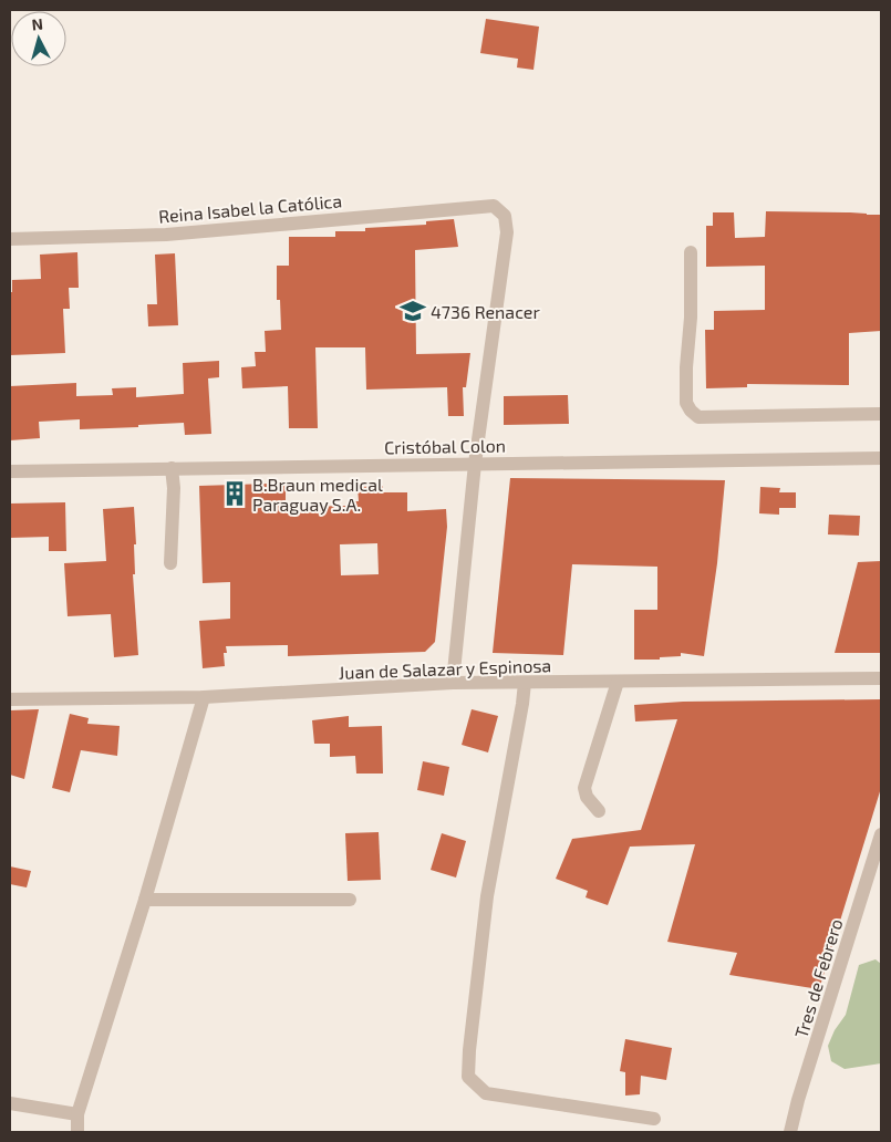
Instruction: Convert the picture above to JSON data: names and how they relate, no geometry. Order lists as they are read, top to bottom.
{
  "streets": {
    "street": [
      "Reina Isabel la Católica",
      "Cristóbal Colon",
      "Juan de Salazar y Espinosa",
      "Tres de Febrero"
    ]
  },
  "crossings": [
    ["Reina Isabel la Católica", "Cristóbal Colon"]
  ],
  "places": {
    "school or university": ["4736 Renacer"],
    "building": ["B.Braun medical Paraguay S.A."]
  },
  "north": "top"
}
